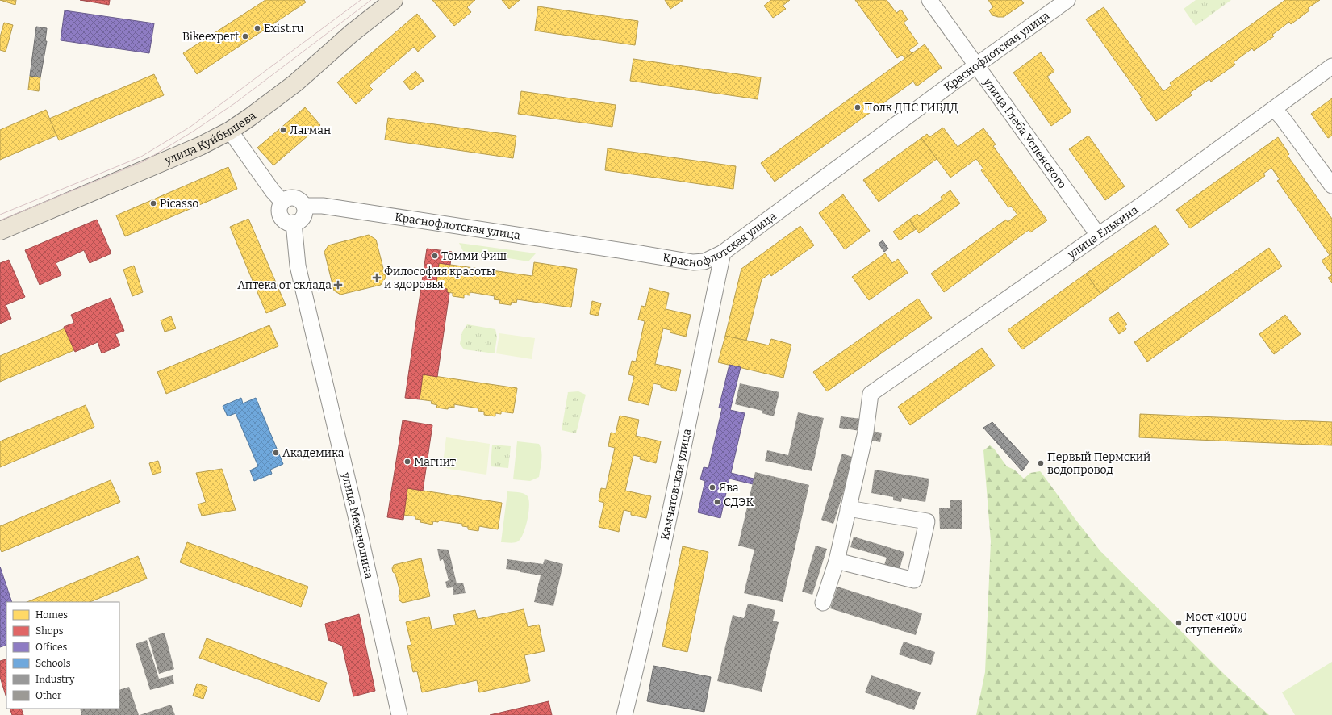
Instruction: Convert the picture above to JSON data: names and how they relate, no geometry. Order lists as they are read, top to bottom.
{
  "streets": {
    "main road": ["улица Куйбышева"],
    "street": [
      "Краснофлотская улица",
      "улица Глеба Успенского",
      "улица Елькина",
      "Камчатовская улица",
      "улица Механошина"
    ]
  },
  "crossings": [
    ["Краснофлотская улица", "улица Глеба Успенского"],
    ["Краснофлотская улица", "Камчатовская улица"],
    ["Краснофлотская улица", "улица Механошина"],
    ["улица Глеба Успенского", "улица Елькина"]
  ],
  "places": {
    "other": [
      "Exist.ru",
      "Bikeexpert",
      "Полк ДПС ГИБДД",
      "Лагман",
      "Picasso",
      "Томми Фиш",
      "Академика",
      "Магнит",
      "Первый Пермский водопровод",
      "Ява",
      "СДЭК",
      "Мост «1000 ступеней»"
    ],
    "health": ["Философия красоты и здоровья", "Аптека от склада"]
  },
  "legend": [
    "Homes",
    "Shops",
    "Offices",
    "Schools",
    "Industry",
    "Other"
  ]
}
